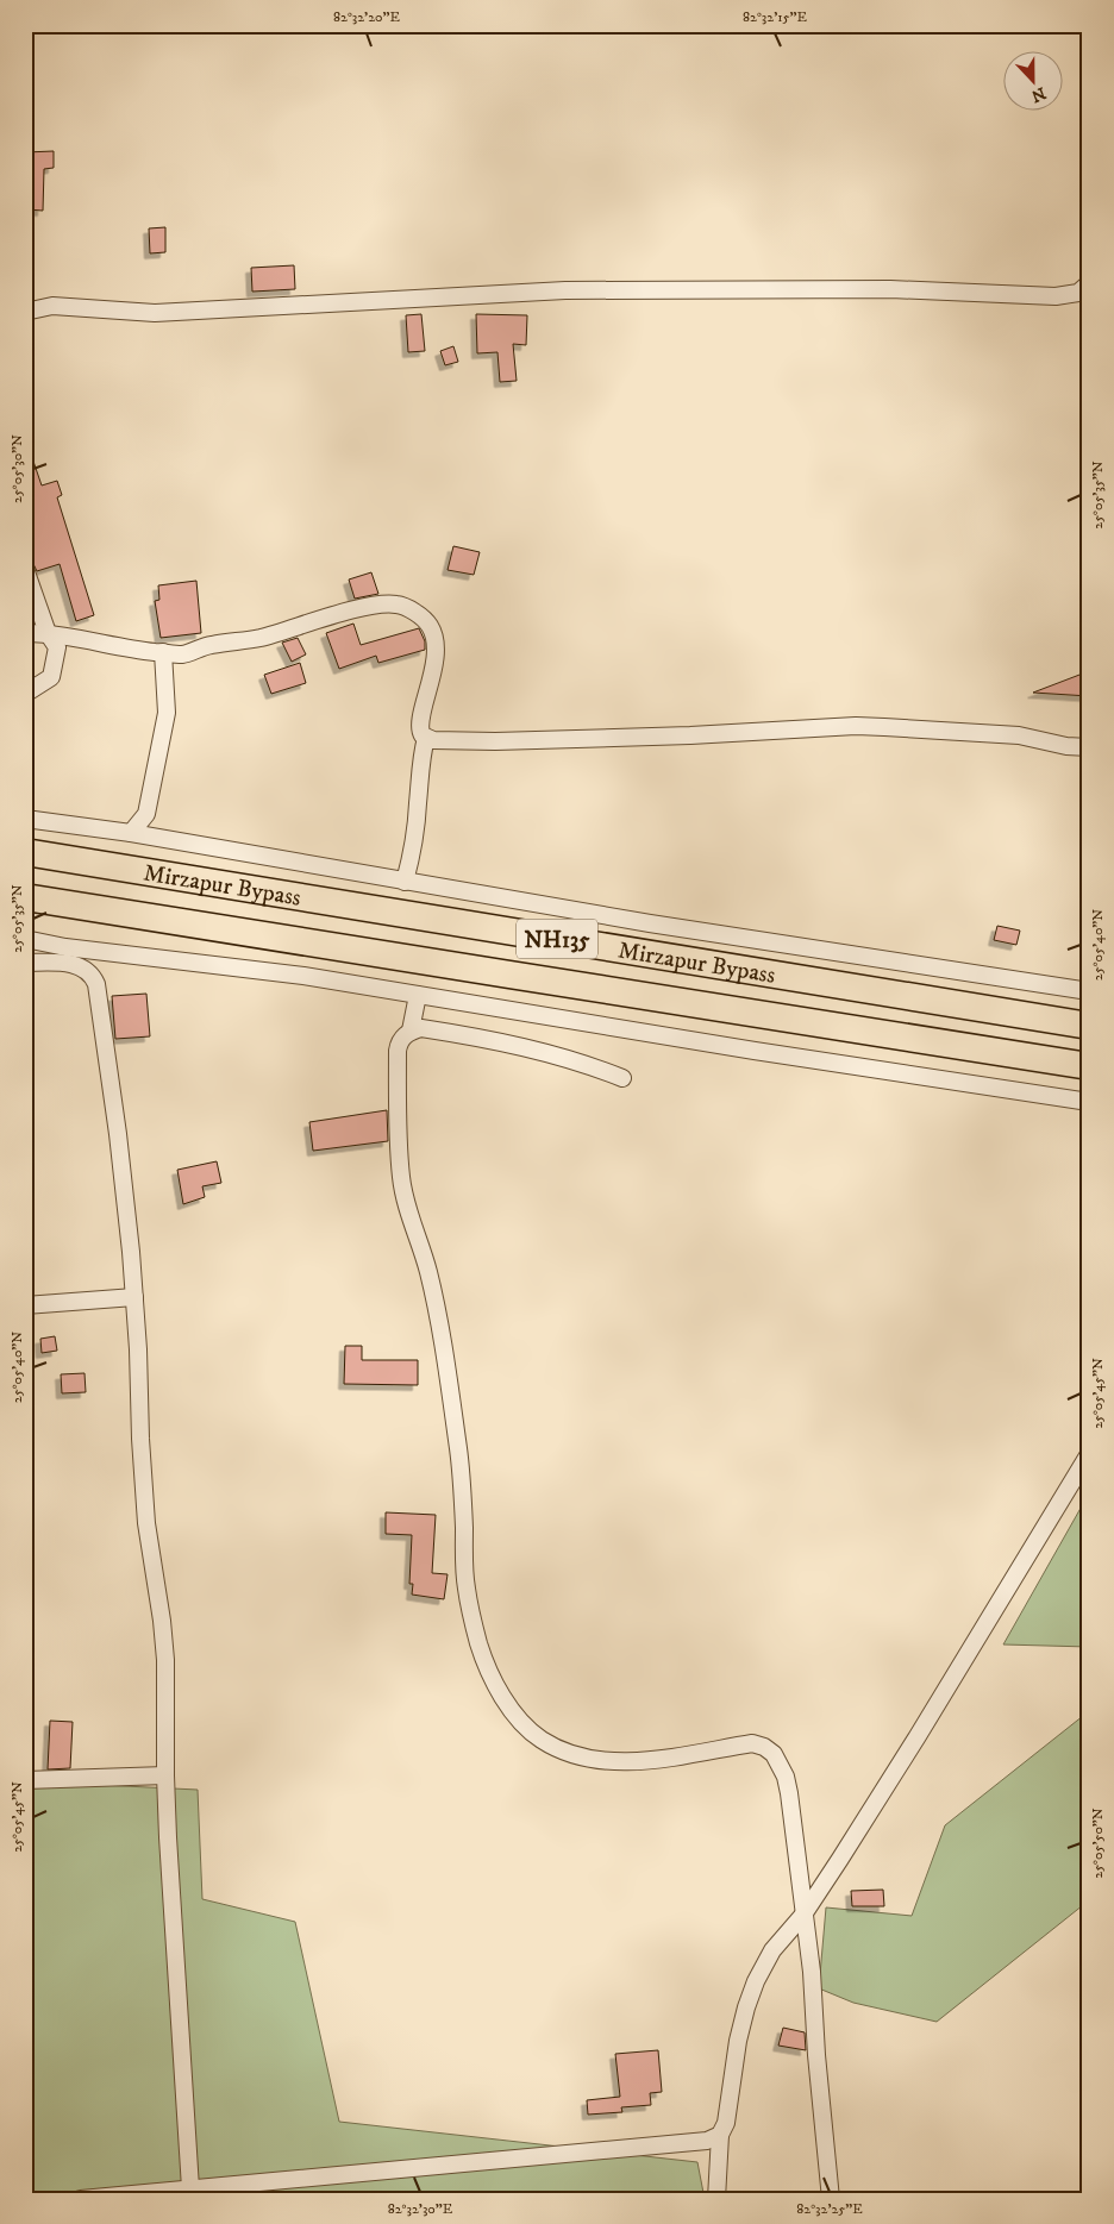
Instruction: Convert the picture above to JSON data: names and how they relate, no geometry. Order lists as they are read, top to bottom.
{
  "streets": {
    "highway": ["Mirzapur Bypass", "NH135"]
  },
  "north": "bottom",
  "coordinates": [
    "82°32'20\"E",
    "82°32'15\"E",
    "25°05'30\"N",
    "25°05'35\"N",
    "25°05'40\"N",
    "25°05'45\"N",
    "25°05'50\"N",
    "82°32'30\"E",
    "82°32'25\"E"
  ]
}
